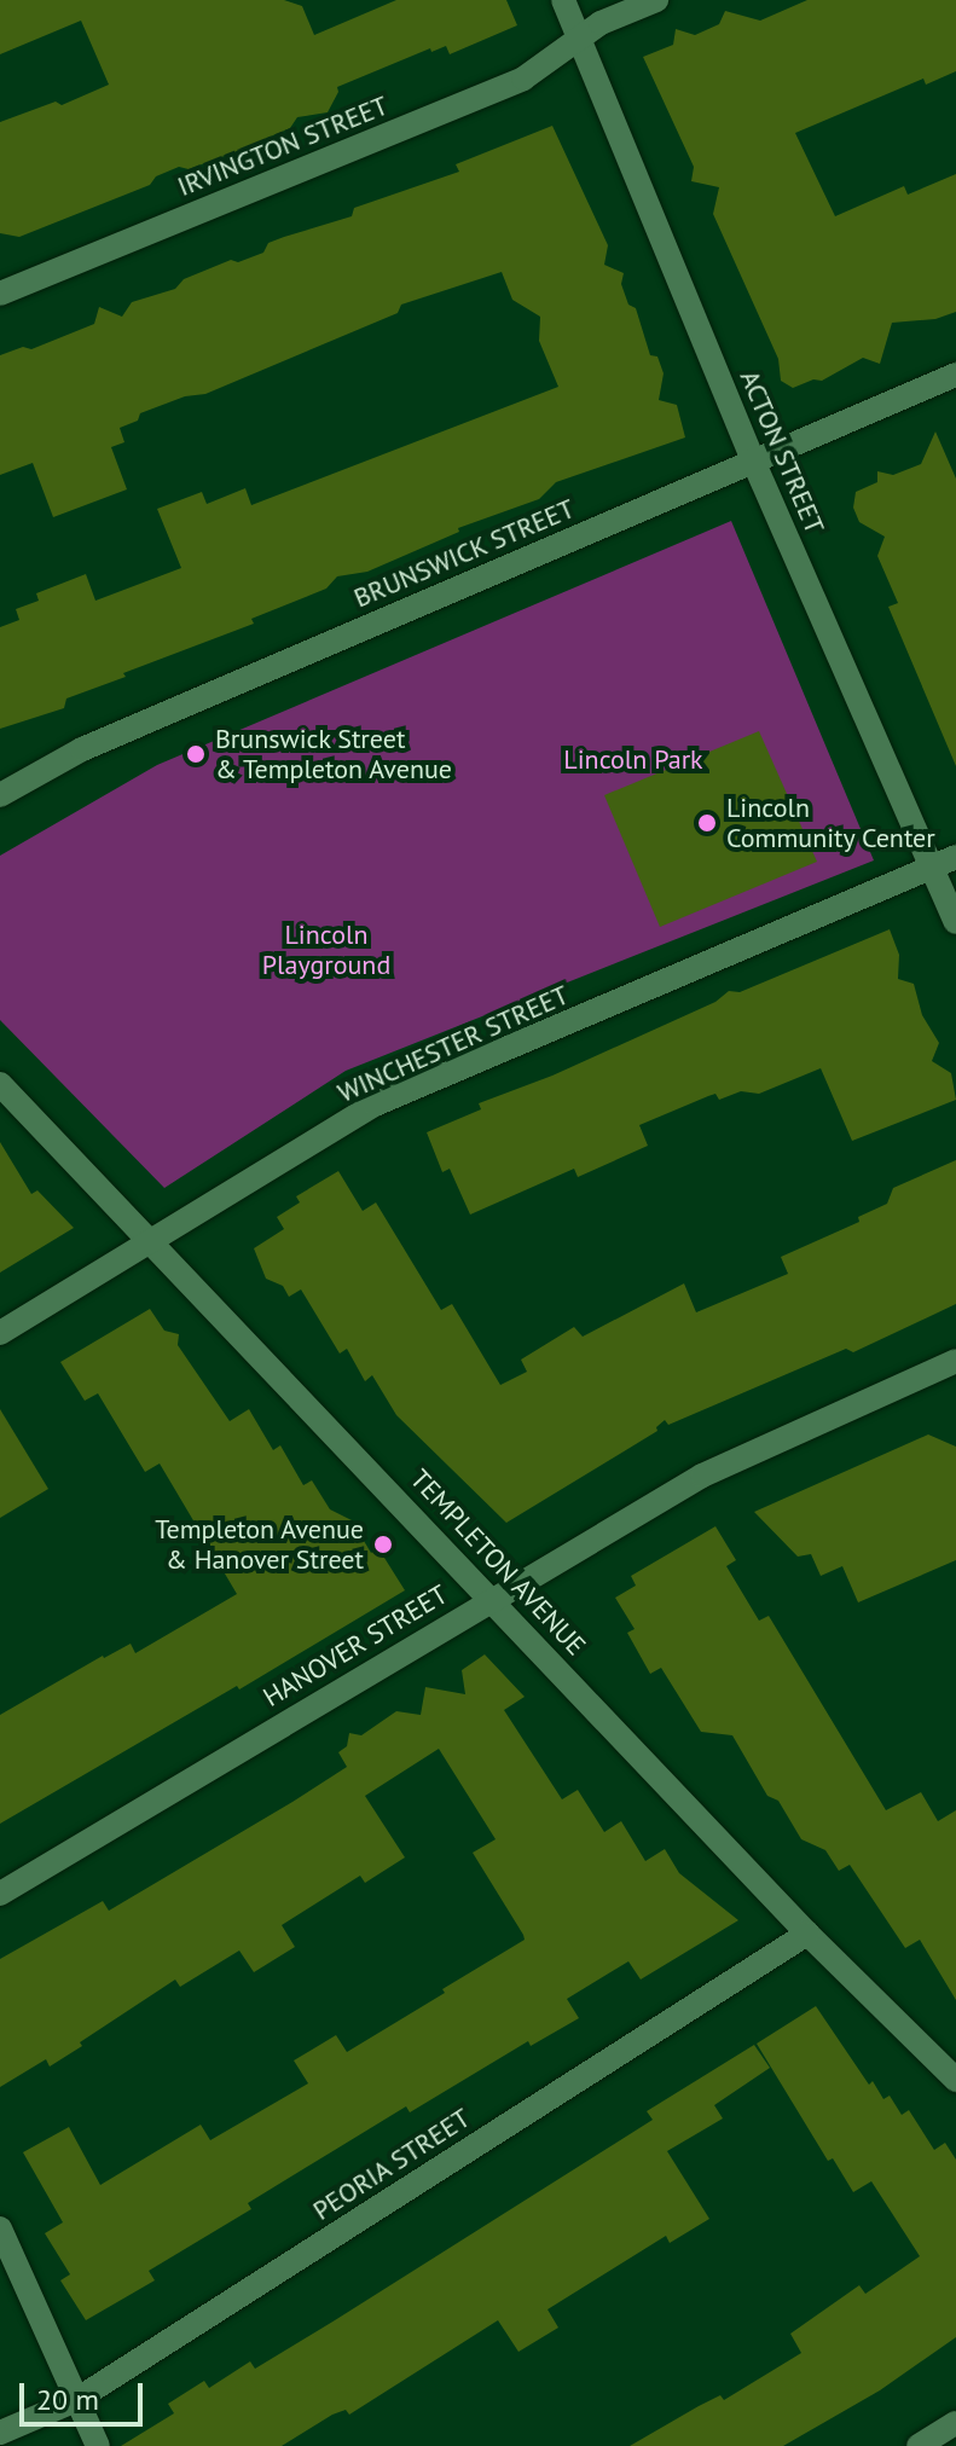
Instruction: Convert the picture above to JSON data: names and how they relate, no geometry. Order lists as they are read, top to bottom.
{
  "streets": {
    "street": [
      "IRVINGTON STREET",
      "ACTON STREET",
      "BRUNSWICK STREET",
      "WINCHESTER STREET",
      "TEMPLETON AVENUE",
      "HANOVER STREET",
      "PEORIA STREET"
    ]
  },
  "crossings": [
    ["IRVINGTON STREET", "ACTON STREET"],
    ["ACTON STREET", "BRUNSWICK STREET"],
    ["ACTON STREET", "WINCHESTER STREET"],
    ["WINCHESTER STREET", "TEMPLETON AVENUE"],
    ["TEMPLETON AVENUE", "HANOVER STREET"],
    ["TEMPLETON AVENUE", "PEORIA STREET"]
  ],
  "parks": ["Lincoln Park", "Lincoln Playground"],
  "places": ["Brunswick Street & Templeton Avenue", "Lincoln Community Center", "Templeton Avenue & Hanover Street"],
  "scale_bar": "20 m"
}
